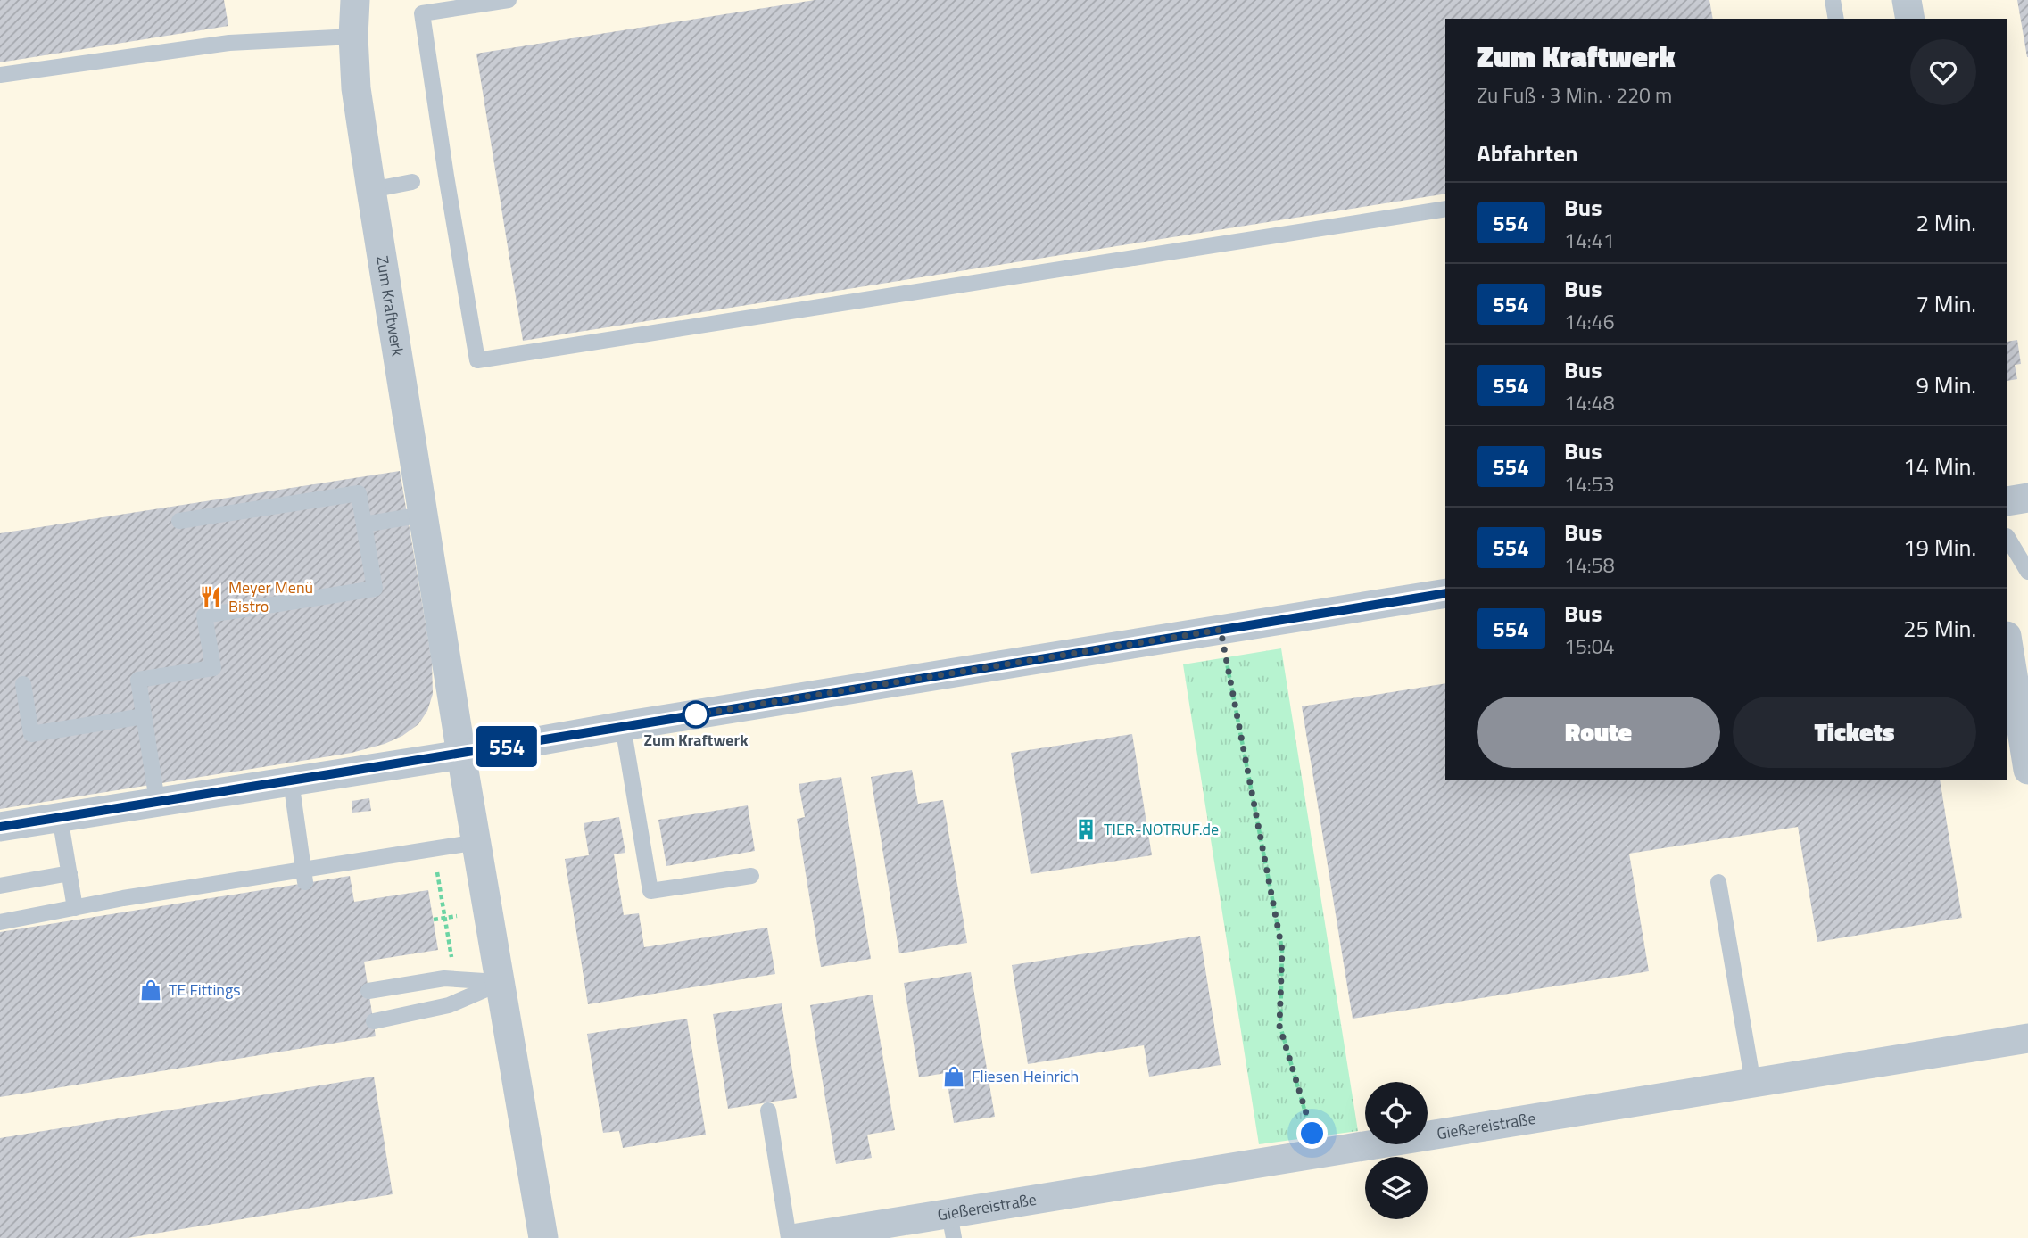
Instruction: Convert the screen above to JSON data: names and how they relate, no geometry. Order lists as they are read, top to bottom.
{
  "streets": {
    "street": ["Zum Kraftwerk", "Gießereistraße"]
  },
  "places": {
    "restaurant": ["Meyer Menü Bistro"],
    "other": ["Zum Kraftwerk"],
    "building": ["TIER-NOTRUF.de"],
    "shop": ["TE Fittings", "Fliesen Heinrich"]
  },
  "lines": ["bus line 554"],
  "page": {
    "on_map": "554",
    "heading": [
      ["Zum Kraftwerk", "Zu Fuß · 3 Min. · 220 m"],
      "Abfahrten"
    ],
    "list": [
      {
        "mark": "554",
        "name": "Bus",
        "note": "14:41",
        "value": "2 Min."
      },
      {
        "mark": "554",
        "name": "Bus",
        "note": "14:46",
        "value": "7 Min."
      },
      {
        "mark": "554",
        "name": "Bus",
        "note": "14:48",
        "value": "9 Min."
      },
      {
        "mark": "554",
        "name": "Bus",
        "note": "14:53",
        "value": "14 Min."
      },
      {
        "mark": "554",
        "name": "Bus",
        "note": "14:58",
        "value": "19 Min."
      },
      {
        "mark": "554",
        "name": "Bus",
        "note": "15:04",
        "value": "25 Min."
      }
    ],
    "buttons": ["Route", "Tickets"]
  }
}
